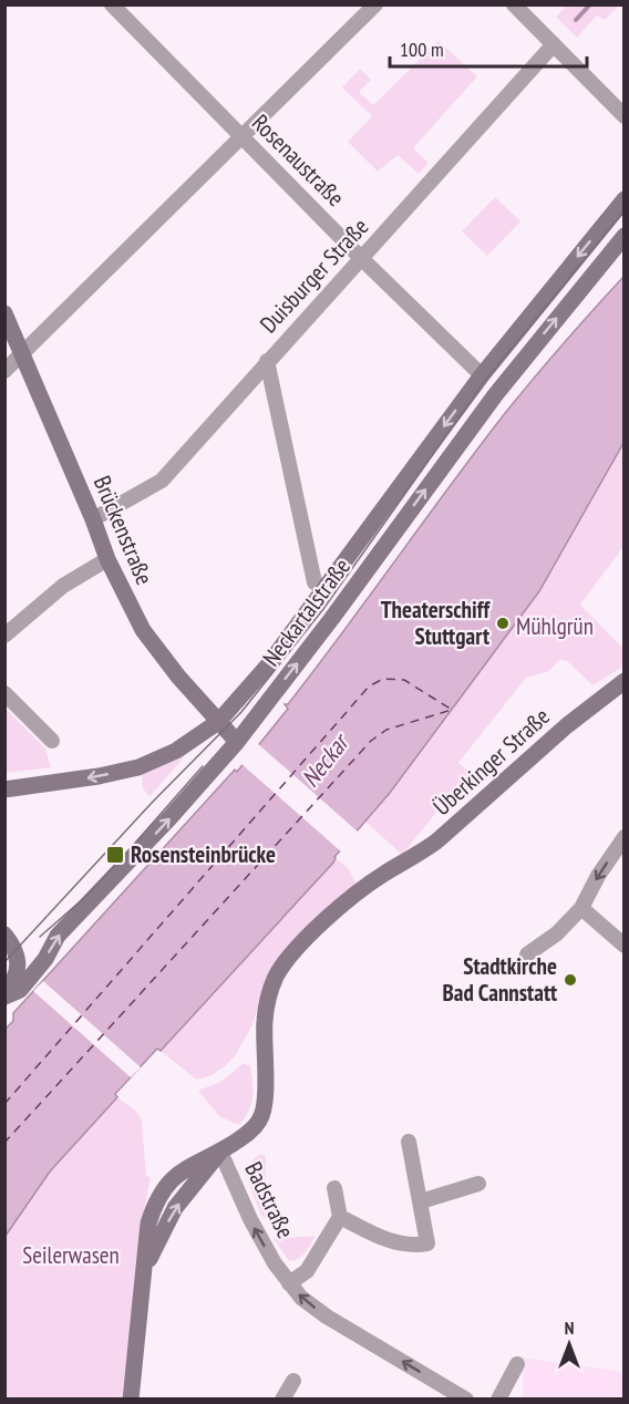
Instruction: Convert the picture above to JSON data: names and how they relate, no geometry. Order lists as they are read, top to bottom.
{
  "streets": {
    "main road": [
      "Brückenstraße",
      "Neckartalstraße",
      "Überkinger Straße",
      "Badstraße"
    ],
    "street": ["Rosenaustraße", "Duisburger Straße"]
  },
  "crossings": [
    ["Rosenaustraße", "Duisburger Straße"],
    ["Rosenaustraße", "Neckartalstraße"],
    ["Duisburger Straße", "Brückenstraße"],
    ["Brückenstraße", "Neckartalstraße"],
    ["Überkinger Straße", "Badstraße"]
  ],
  "one_way": ["Badstraße"],
  "water": ["Neckar"],
  "parks": ["Mühlgrün", "Seilerwasen"],
  "places": {
    "other": ["Theaterschiff Stuttgart", "Stadtkirche Bad Cannstatt"],
    "transit": ["Rosensteinbrücke"]
  },
  "scale_bar": "100 m",
  "north": "top"
}
